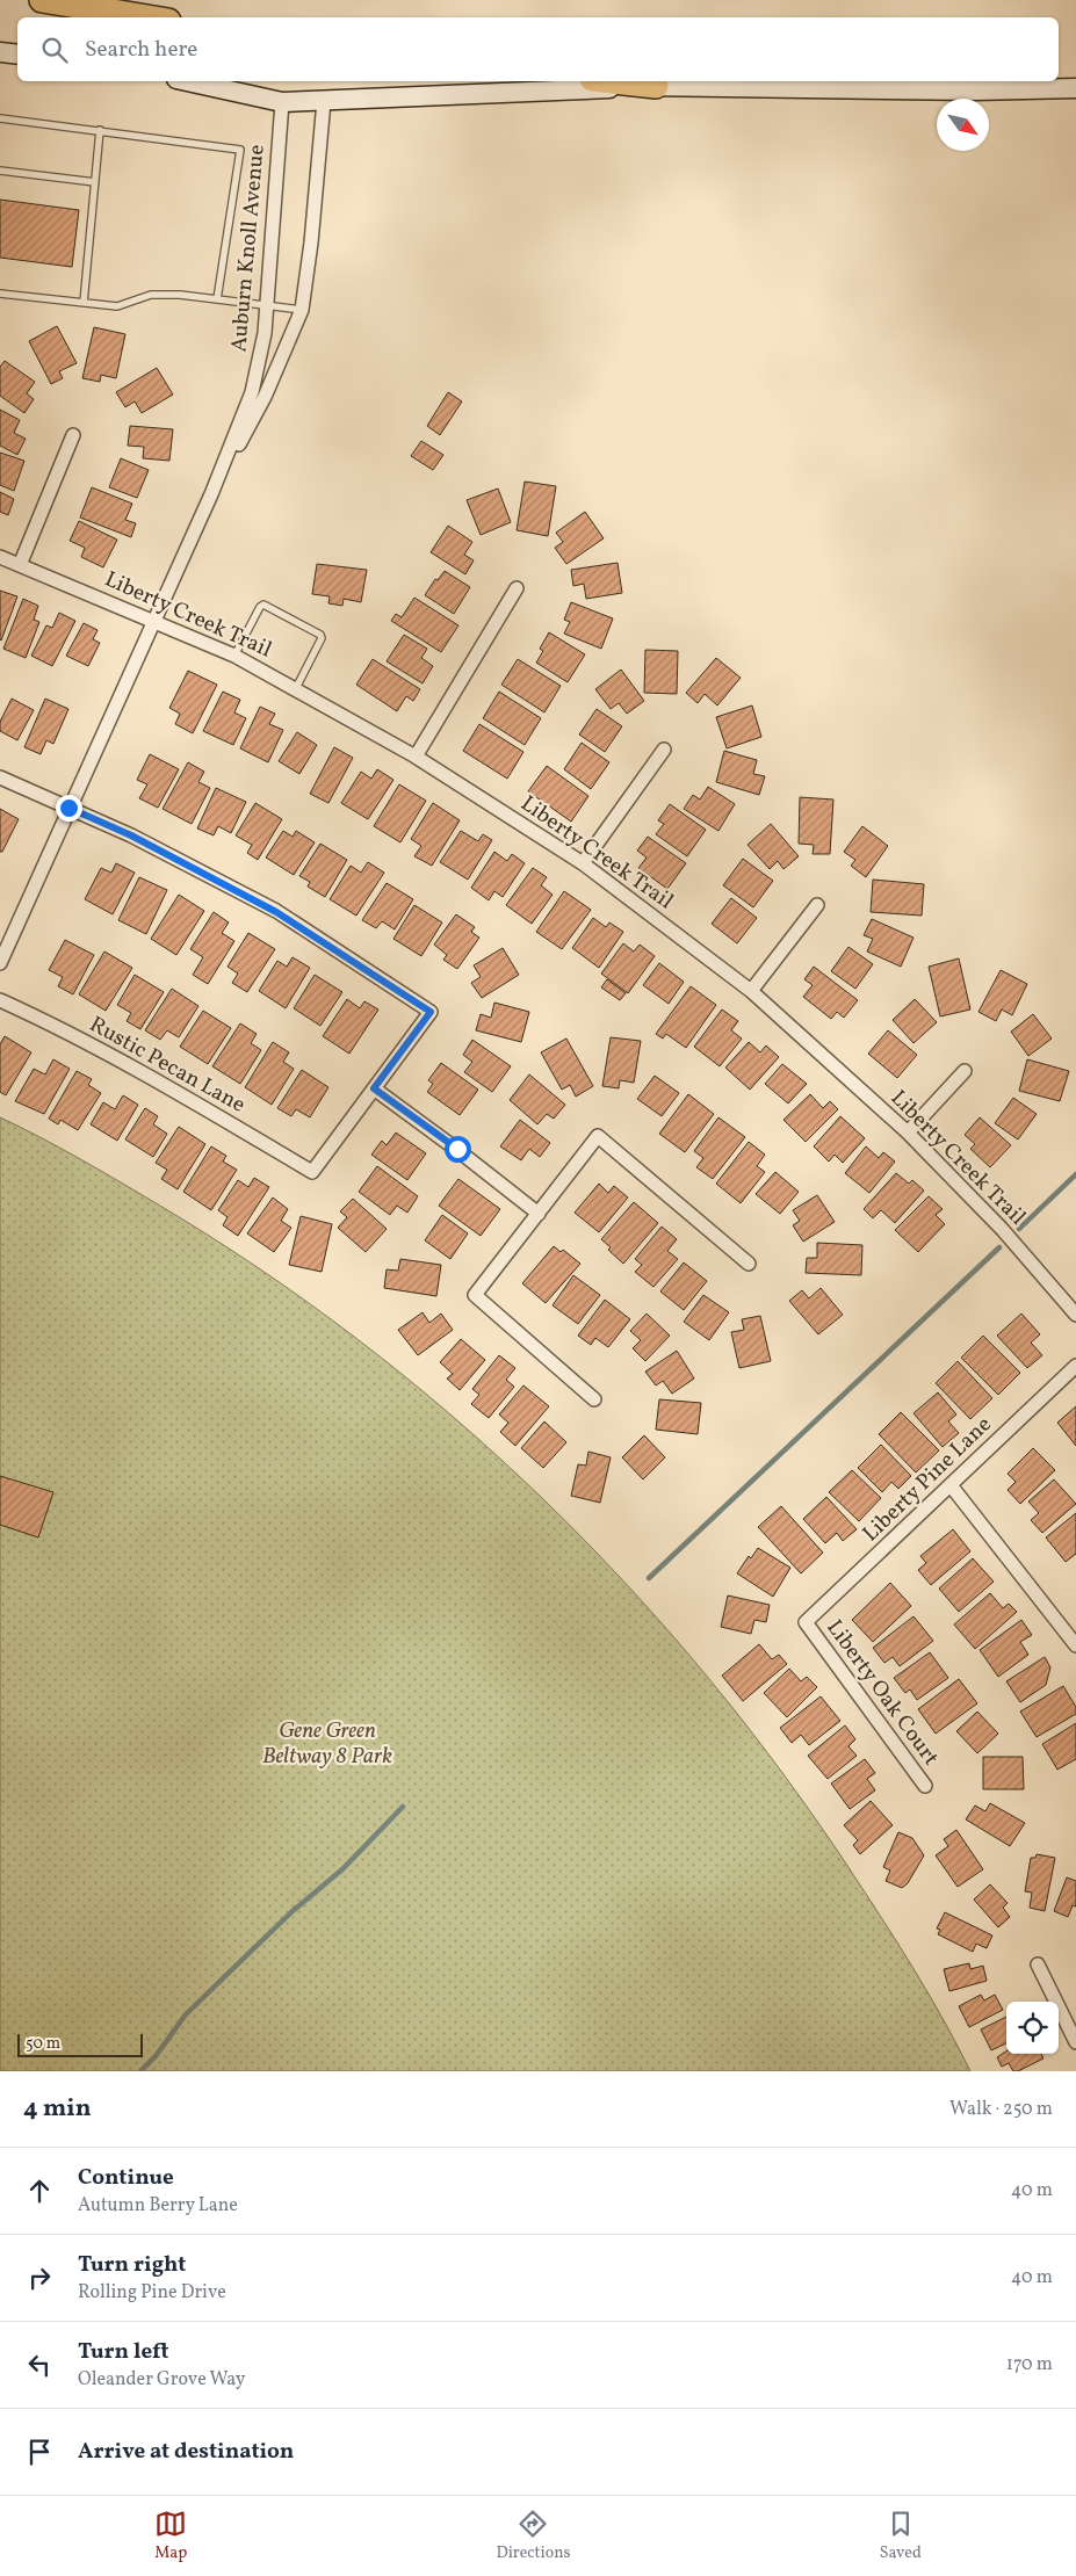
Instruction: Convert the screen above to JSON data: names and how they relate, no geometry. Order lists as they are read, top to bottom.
{
  "streets": {
    "street": [
      "Auburn Knoll Avenue",
      "Liberty Creek Trail",
      "Rustic Pecan Lane",
      "Liberty Pine Lane",
      "Liberty Oak Court"
    ]
  },
  "crossings": [
    ["Auburn Knoll Avenue", "Liberty Creek Trail"],
    ["Liberty Pine Lane", "Liberty Oak Court"]
  ],
  "parks": ["Gene Green Beltway 8 Park"],
  "scale_bar": "50 m",
  "north": "bottom right",
  "page": {
    "search": "Search here",
    "scale": "50 m",
    "heading": ["4 min", "Walk · 250 m"],
    "list": [
      ["Continue", "Autumn Berry Lane", "40 m"],
      ["Turn right", "Rolling Pine Drive", "40 m"],
      ["Turn left", "Oleander Grove Way", "170 m"],
      "Arrive at destination"
    ],
    "nav": ["Map", "Directions", "Saved"]
  }
}
